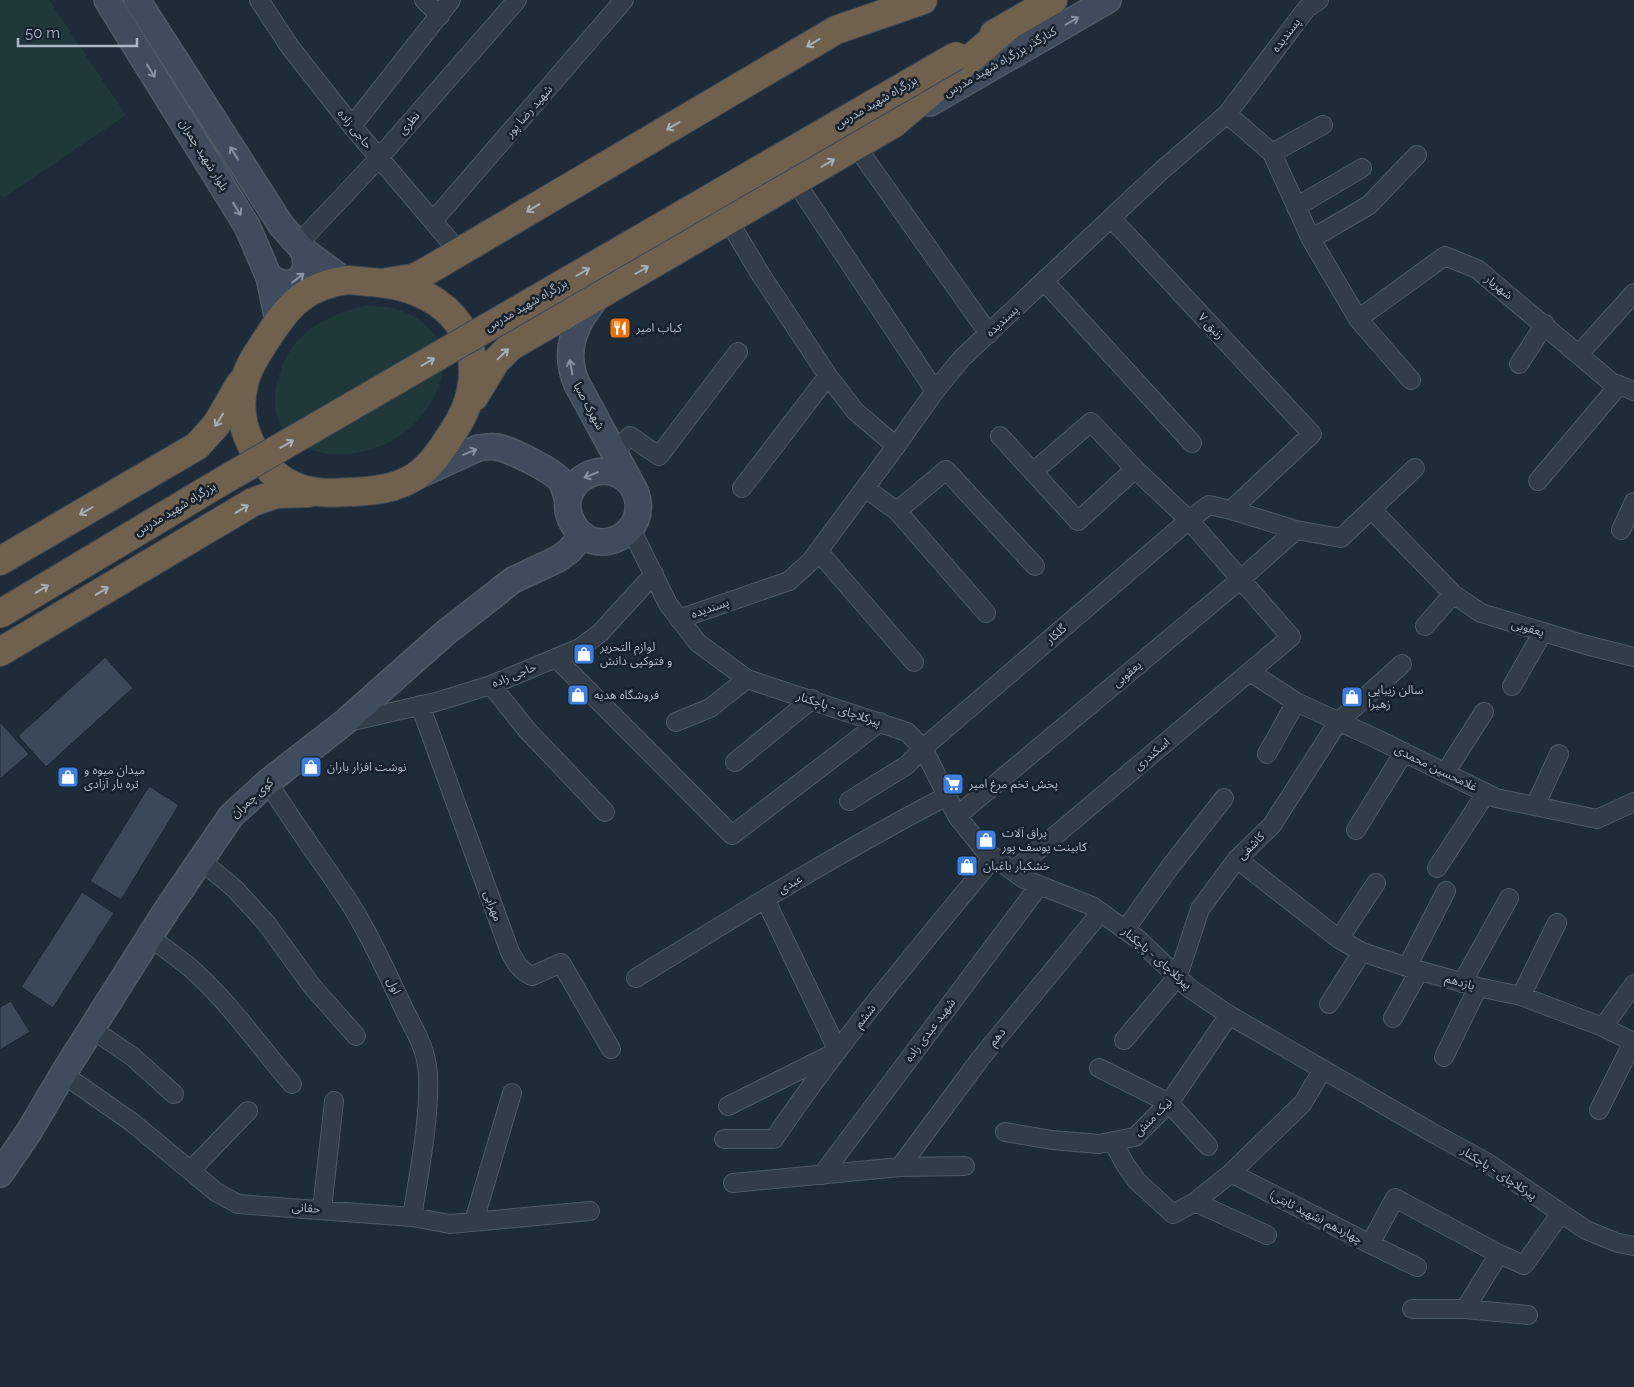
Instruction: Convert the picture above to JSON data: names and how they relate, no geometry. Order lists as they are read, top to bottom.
{
  "streets": {
    "highway": ["بزرگراه شهید مدرس"],
    "main road": [
      "کنارگذر بزرگراه شهید مدرس",
      "بلوار شهید چمران",
      "شهرک صبا",
      "کوی چمران"
    ],
    "street": [
      "پسندیده",
      "شهید رضا پور",
      "نظری",
      "حاجی زاده",
      "شهریار",
      "زنبق ۷",
      "یعقوبی",
      "گلکار",
      "پیرکلاچای - پاچکنار",
      "اسکندری",
      "غلامحسین محمدی",
      "کاشفی",
      "عبدی",
      "مهرابی",
      "یازدهم",
      "اول",
      "ششم",
      "شهید عبدی زاده",
      "دهم",
      "نیک منش",
      "حقانی",
      "چهاردهم (شهید ثابتی)"
    ]
  },
  "crossings": [
    ["پسندیده", "زنبق ۷"],
    ["پسندیده", "پیرکلاچای - پاچکنار"],
    ["شهید رضا پور", "حاجی زاده"],
    ["نظری", "حاجی زاده"],
    ["حاجی زاده", "پیرکلاچای - پاچکنار"],
    ["حاجی زاده", "کوی چمران"],
    ["حاجی زاده", "مهرابی"],
    ["زنبق ۷", "گلکار"],
    ["شهرک صبا", "پیرکلاچای - پاچکنار"],
    ["شهرک صبا", "کوی چمران"],
    ["یعقوبی", "گلکار"],
    ["یعقوبی", "پیرکلاچای - پاچکنار"],
    ["یعقوبی", "اسکندری"],
    ["گلکار", "پیرکلاچای - پاچکنار"],
    ["پیرکلاچای - پاچکنار", "اسکندری"],
    ["پیرکلاچای - پاچکنار", "کوی چمران"],
    ["پیرکلاچای - پاچکنار", "کاشفی"],
    ["پیرکلاچای - پاچکنار", "عبدی"],
    ["پیرکلاچای - پاچکنار", "ششم"],
    ["پیرکلاچای - پاچکنار", "شهید عبدی زاده"],
    ["پیرکلاچای - پاچکنار", "دهم"],
    ["پیرکلاچای - پاچکنار", "نیک منش"],
    ["پیرکلاچای - پاچکنار", "چهاردهم (شهید ثابتی)"],
    ["اسکندری", "غلامحسین محمدی"],
    ["غلامحسین محمدی", "کاشفی"],
    ["کوی چمران", "اول"],
    ["کوی چمران", "حقانی"],
    ["کاشفی", "یازدهم"],
    ["اول", "حقانی"]
  ],
  "one_way": ["کنارگذر بزرگراه شهید مدرس", "شهرک صبا"],
  "places": {
    "restaurant": ["کباب امیر"],
    "shop": [
      "لوازم التحریر و فتوکپی دانش",
      "فروشگاه هدیه",
      "سالن زیبایی زهیرا",
      "نوشت افزار باران",
      "میدان میوه و تره بار آزادی",
      "یراق آلات کابینت یوسف پور",
      "خشکبار باغبان"
    ],
    "supermarket": ["پخش تخم مرغ امیر"]
  },
  "scale_bar": "50 m"
}
